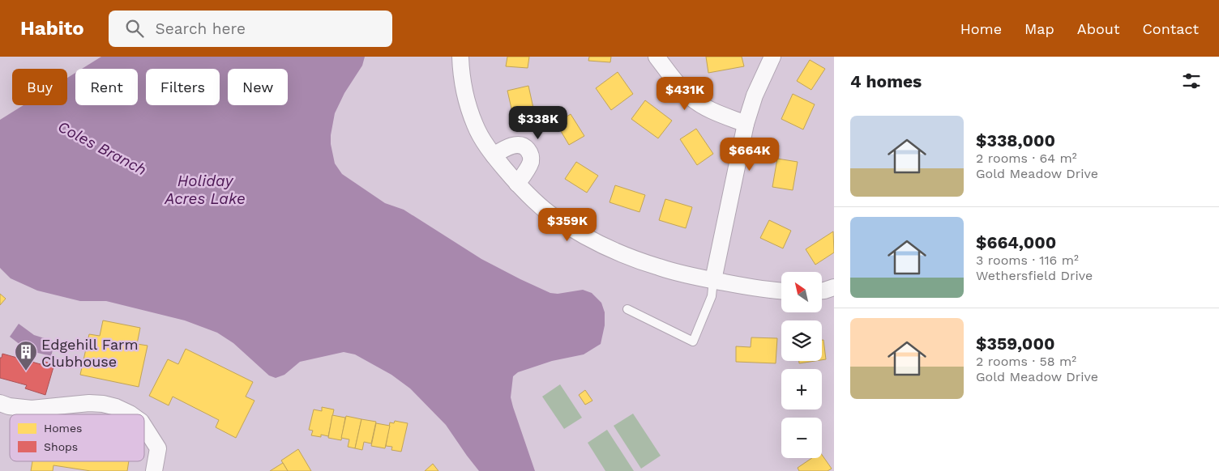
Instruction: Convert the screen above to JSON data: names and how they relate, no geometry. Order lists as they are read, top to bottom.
{
  "water": ["Coles Branch", "Holiday Acres Lake"],
  "places": {
    "building": ["Edgehill Farm Clubhouse"]
  },
  "legend": ["Homes", "Shops"],
  "north": "top left",
  "page": {
    "header": "Habito",
    "search": "Search here",
    "nav": [
      "Home",
      "Map",
      "About",
      "Contact"
    ],
    "heading": "4 homes",
    "chip": [
      "Buy",
      "Rent",
      "Filters",
      "New"
    ],
    "price": [
      "$431K",
      "$338K",
      "$664K",
      "$359K"
    ],
    "list": [
      {
        "name": "$338,000",
        "note": "2 rooms · 64 m² · Gold Meadow Drive"
      },
      {
        "name": "$664,000",
        "note": "3 rooms · 116 m² · Wethersfield Drive"
      },
      {
        "name": "$359,000",
        "note": "2 rooms · 58 m² · Gold Meadow Drive"
      }
    ],
    "map_buttons": ["+", "−"]
  }
}
